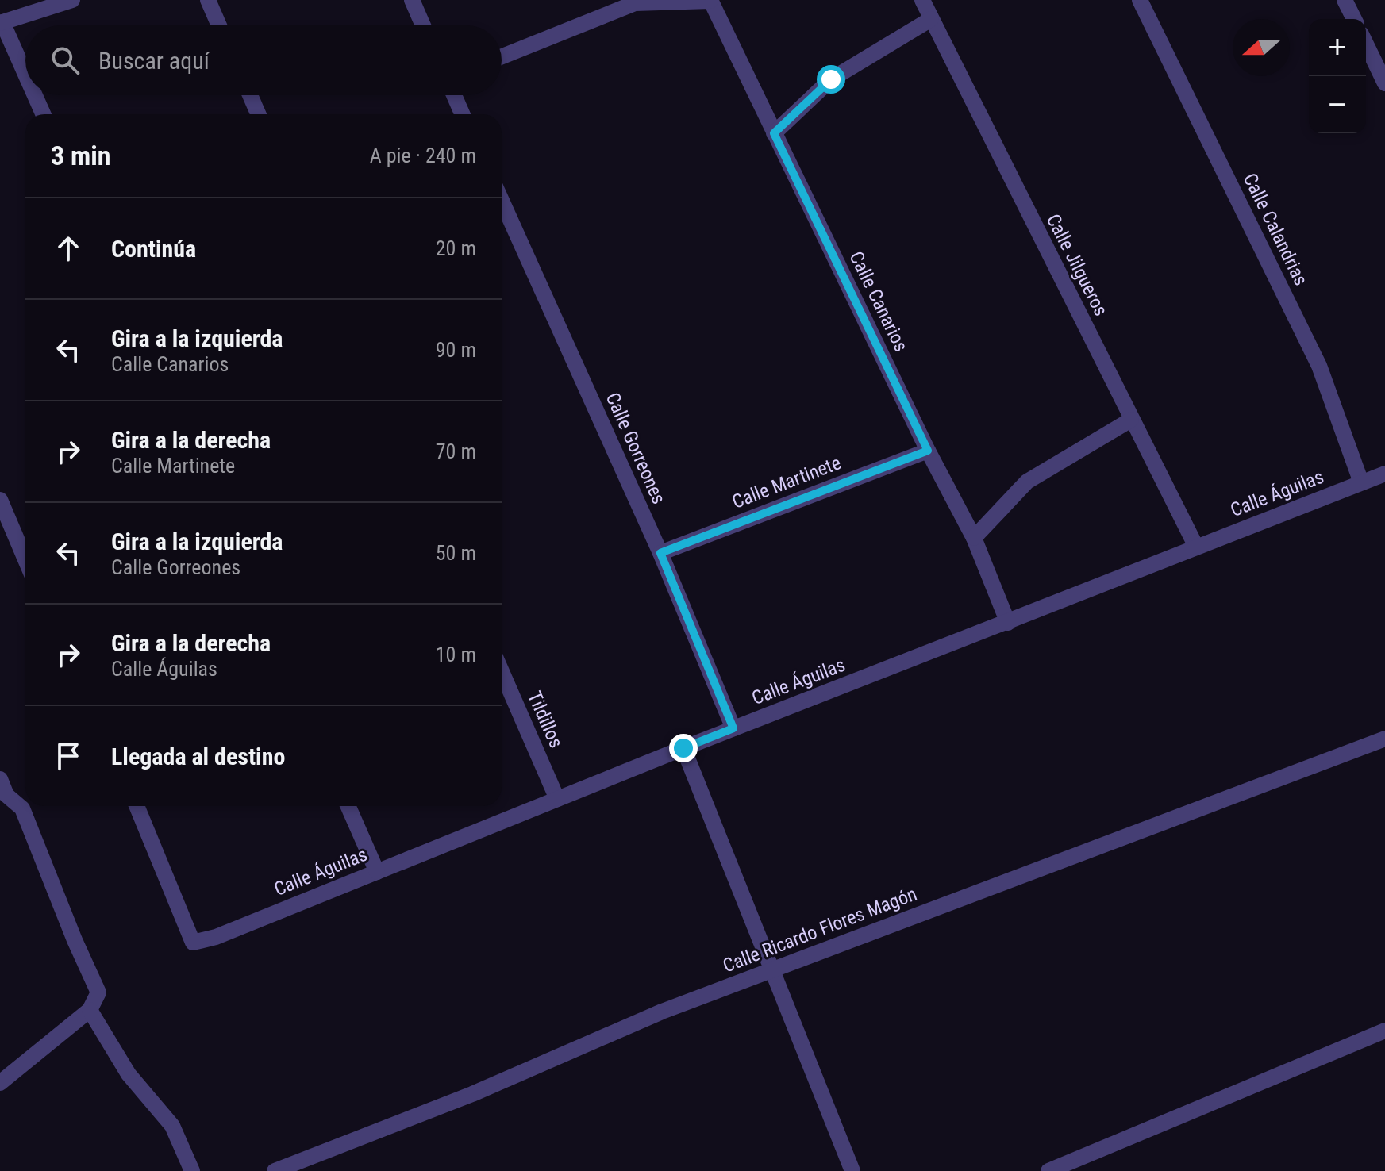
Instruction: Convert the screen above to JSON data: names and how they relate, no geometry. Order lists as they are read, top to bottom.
{
  "streets": {
    "street": [
      "Calle Calandrias",
      "Calle Jilgueros",
      "Calle Canarios",
      "Calle Gorreones",
      "Calle Martinete",
      "Calle Águilas",
      "Tildillos",
      "Calle Ricardo Flores Magón"
    ]
  },
  "crossings": [
    ["Calle Calandrias", "Calle Águilas"],
    ["Calle Jilgueros", "Calle Águilas"],
    ["Calle Canarios", "Calle Martinete"],
    ["Calle Canarios", "Calle Águilas"],
    ["Calle Gorreones", "Calle Martinete"],
    ["Calle Gorreones", "Calle Águilas"],
    ["Calle Águilas", "Tildillos"]
  ],
  "north": "left",
  "page": {
    "map_buttons": ["+", "−"],
    "search": "Buscar aquí",
    "heading": ["3 min", "A pie · 240 m"],
    "list": [
      ["Continúa", "20 m"],
      ["Gira a la izquierda", "Calle Canarios", "90 m"],
      ["Gira a la derecha", "Calle Martinete", "70 m"],
      ["Gira a la izquierda", "Calle Gorreones", "50 m"],
      ["Gira a la derecha", "Calle Águilas", "10 m"],
      "Llegada al destino"
    ]
  }
}
